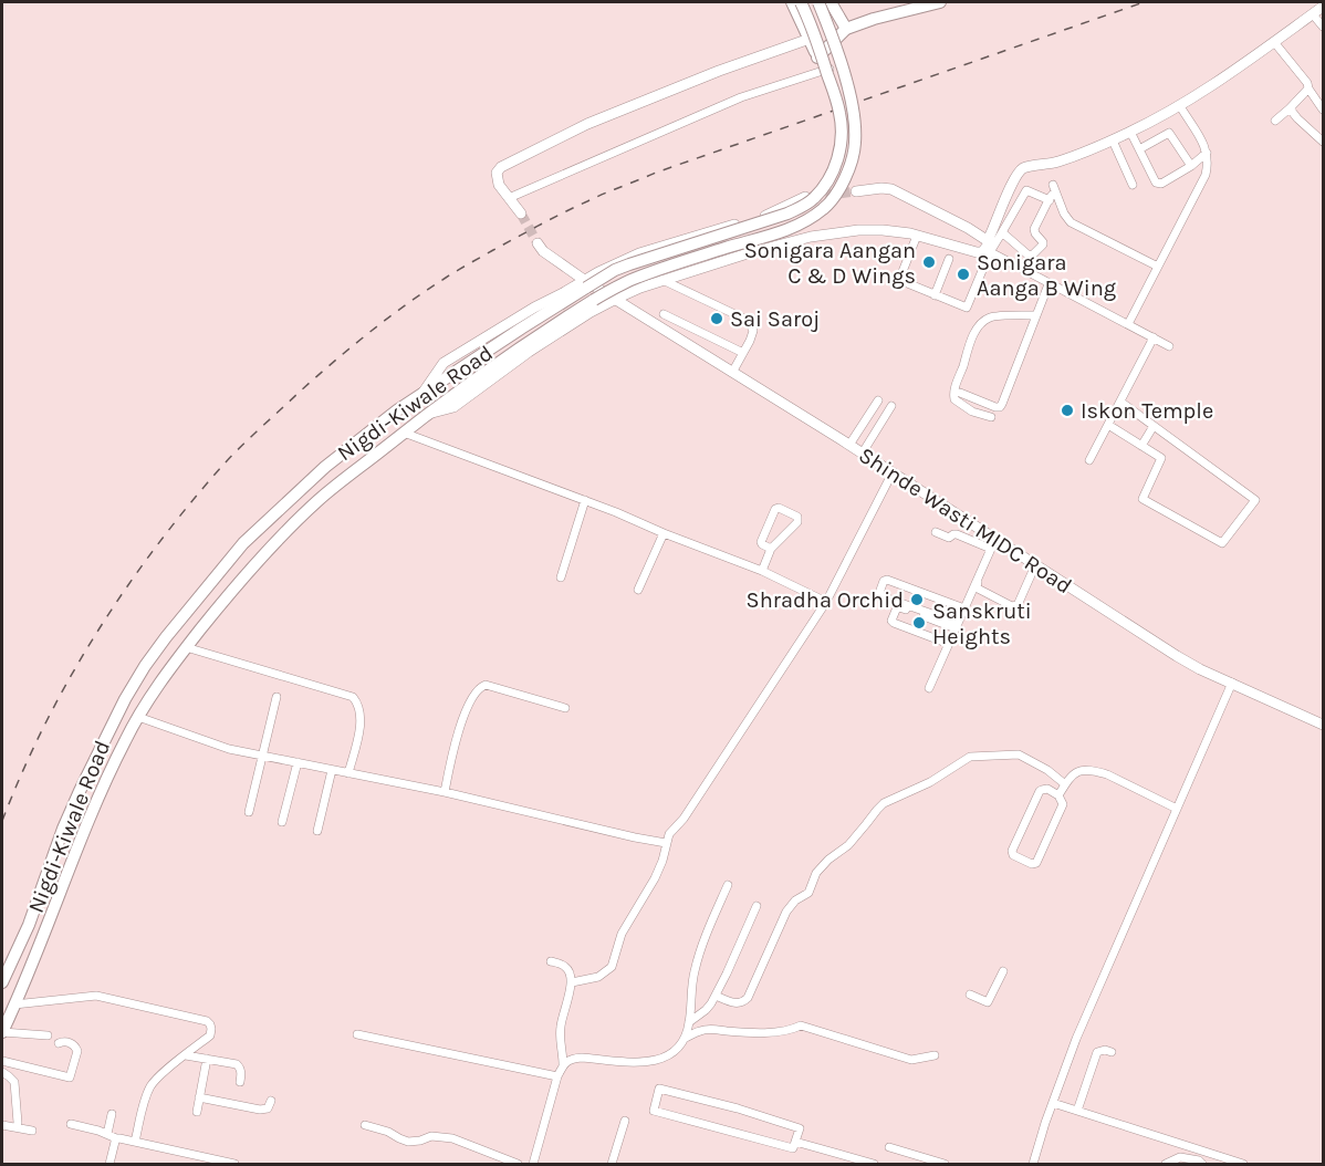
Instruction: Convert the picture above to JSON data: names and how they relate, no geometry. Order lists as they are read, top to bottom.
{
  "streets": {
    "main road": ["Nigdi-Kiwale Road"],
    "street": ["Shinde Wasti MIDC Road"]
  },
  "places": [
    "Sonigara Aangan C & D Wings",
    "Sonigara Aanga B Wing",
    "Sai Saroj",
    "Iskon Temple",
    "Shradha Orchid",
    "Sanskruti Heights"
  ]
}
